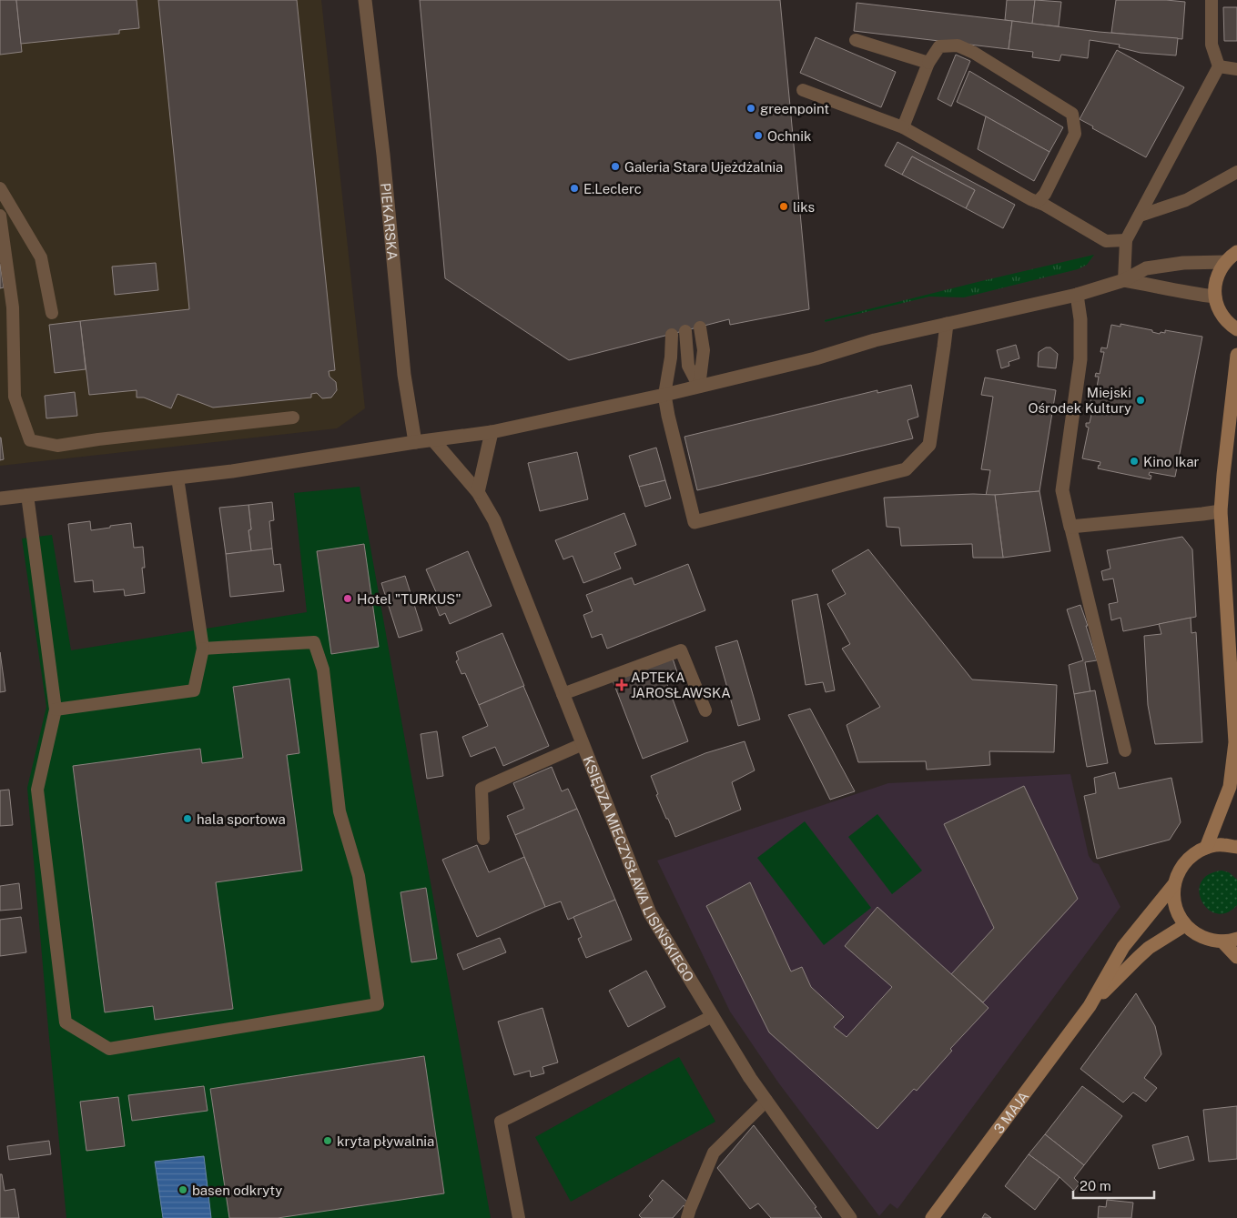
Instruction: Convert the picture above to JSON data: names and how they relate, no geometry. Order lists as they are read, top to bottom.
{
  "streets": {
    "main road": ["3 MAJA"],
    "street": ["PIEKARSKA", "KSIĘDZA MIECZYSŁAWA LISIŃSKIEGO"]
  },
  "places": {
    "other": [
      "greenpoint",
      "Ochnik",
      "Galeria Stara Ujeżdżalnia",
      "E.Leclerc",
      "liks",
      "Miejski Ośrodek Kultury",
      "Kino Ikar",
      "Hotel \"TURKUS\"",
      "hala sportowa",
      "kryta pływalnia",
      "basen odkryty"
    ],
    "health": ["APTEKA JAROSŁAWSKA"]
  },
  "scale_bar": "20 m"
}
